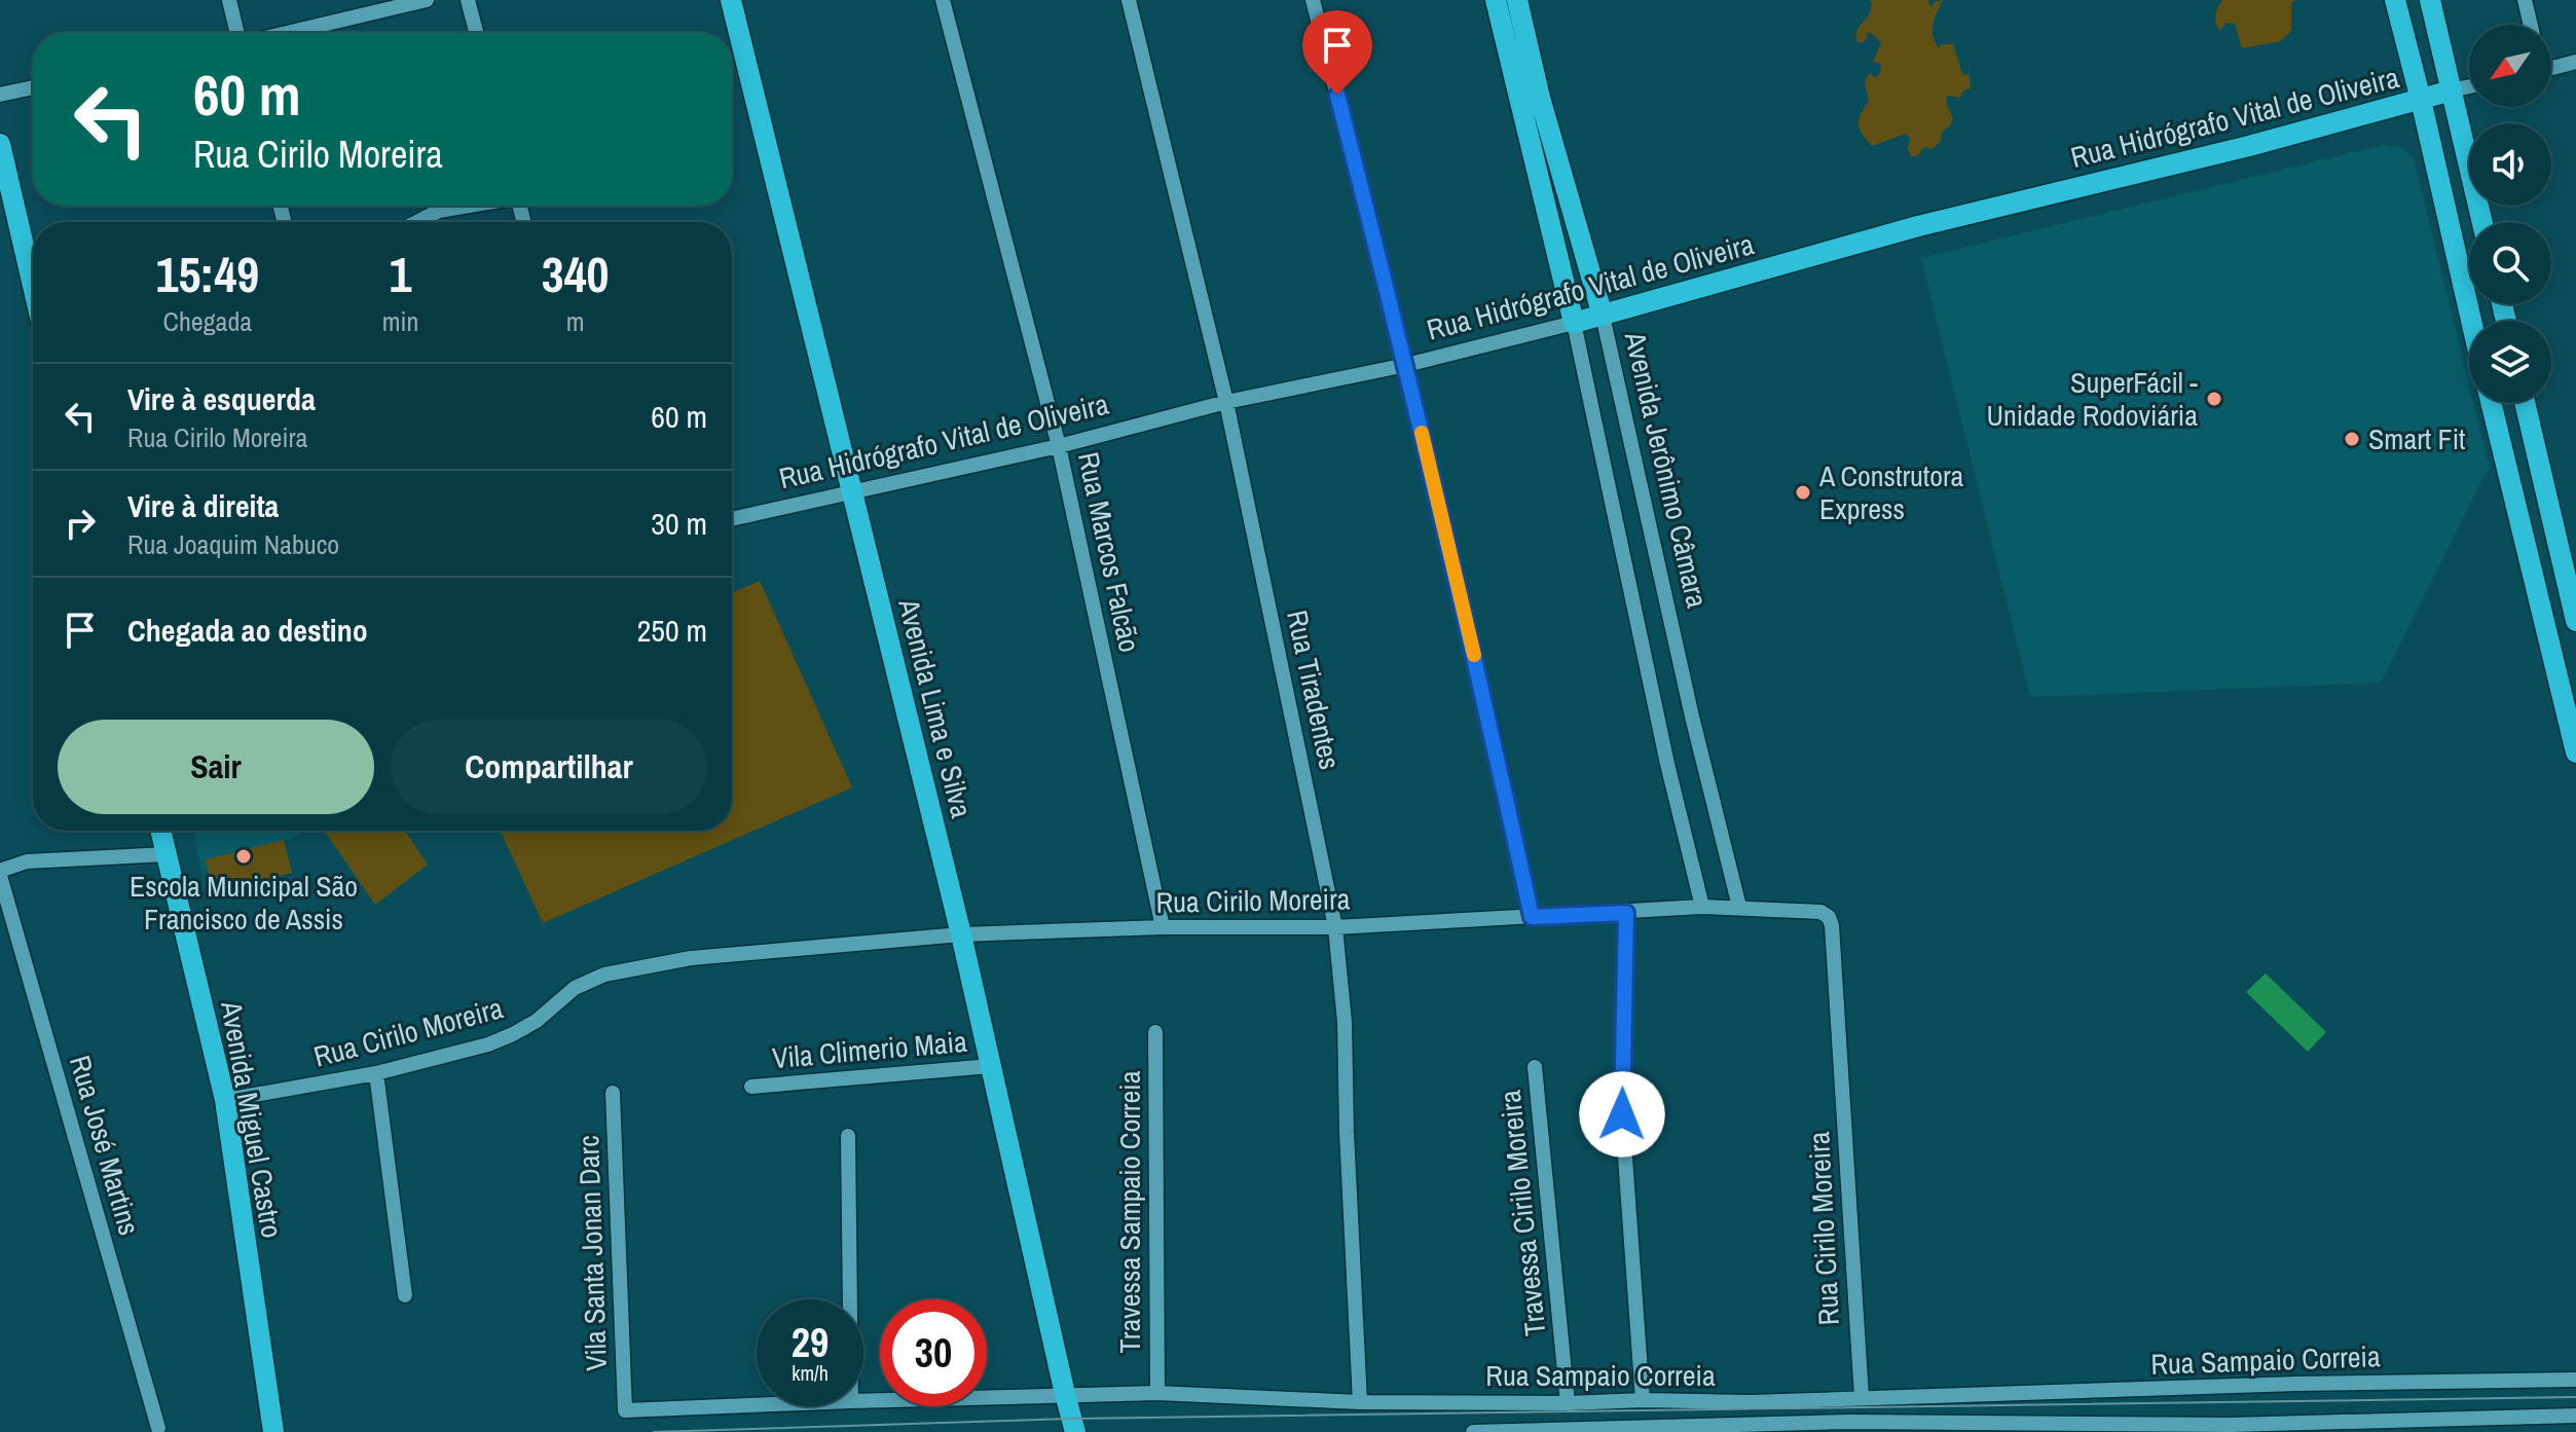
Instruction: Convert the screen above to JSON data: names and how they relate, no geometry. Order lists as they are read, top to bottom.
{
  "streets": {
    "main road": [
      "Rua Hidrógrafo Vital de Oliveira",
      "Avenida Jerônimo Câmara",
      "Avenida Lima e Silva",
      "Avenida Miguel Castro"
    ],
    "street": [
      "Rua Marcos Falcão",
      "Rua Tiradentes",
      "Rua Cirilo Moreira",
      "Vila Climerio Maia",
      "Rua José Martins",
      "Travessa Sampaio Correia",
      "Travessa Cirilo Moreira",
      "Vila Santa Jonan Darc",
      "Rua Sampaio Correia"
    ]
  },
  "crossings": [
    ["Rua Hidrógrafo Vital de Oliveira", "Avenida Jerônimo Câmara"],
    ["Rua Hidrógrafo Vital de Oliveira", "Rua Marcos Falcão"],
    ["Rua Hidrógrafo Vital de Oliveira", "Rua Tiradentes"],
    ["Rua Hidrógrafo Vital de Oliveira", "Avenida Lima e Silva"],
    ["Avenida Jerônimo Câmara", "Rua Cirilo Moreira"],
    ["Rua Marcos Falcão", "Rua Cirilo Moreira"],
    ["Rua Tiradentes", "Rua Cirilo Moreira"],
    ["Rua Tiradentes", "Rua Sampaio Correia"],
    ["Avenida Lima e Silva", "Rua Cirilo Moreira"],
    ["Avenida Lima e Silva", "Vila Climerio Maia"],
    ["Avenida Lima e Silva", "Rua Sampaio Correia"],
    ["Rua Cirilo Moreira", "Avenida Miguel Castro"],
    ["Rua Cirilo Moreira", "Rua Sampaio Correia"],
    ["Travessa Sampaio Correia", "Rua Sampaio Correia"],
    ["Travessa Cirilo Moreira", "Rua Sampaio Correia"],
    ["Vila Santa Jonan Darc", "Rua Sampaio Correia"]
  ],
  "places": [
    "SuperFácil - Unidade Rodoviária",
    "Smart Fit",
    "A Construtora Express",
    "Escola Municipal São Francisco de Assis"
  ],
  "north": "bottom left",
  "page": {
    "turn": ["60 m", "Rua Cirilo Moreira"],
    "eta": [
      "15:49",
      "Chegada",
      "1",
      "min",
      "340",
      "m"
    ],
    "list": [
      {
        "name": "Vire à esquerda",
        "note": "Rua Cirilo Moreira",
        "value": "60 m"
      },
      {
        "name": "Vire à direita",
        "note": "Rua Joaquim Nabuco",
        "value": "30 m"
      },
      {
        "name": "Chegada ao destino",
        "value": "250 m"
      }
    ],
    "buttons": ["Sair", "Compartilhar"],
    "speed": "29 km/h",
    "limit": "30"
  }
}
